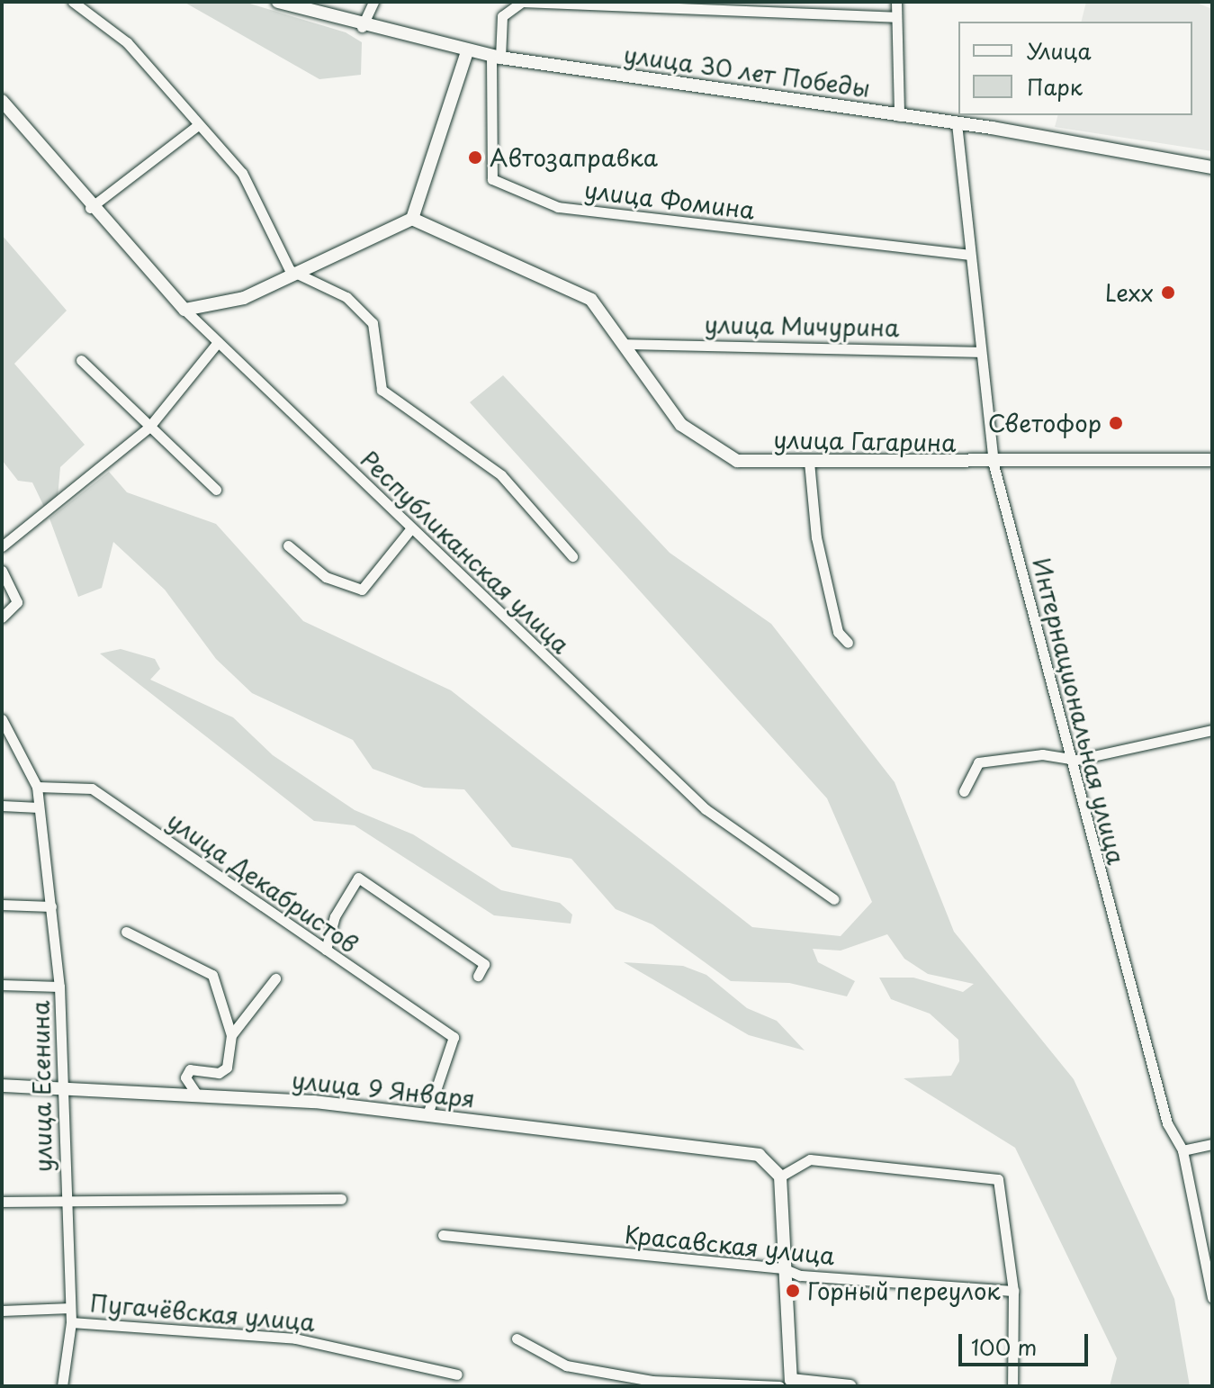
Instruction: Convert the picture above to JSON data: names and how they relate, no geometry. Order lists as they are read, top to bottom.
{
  "streets": {
    "main road": [
      "улица 30 лет Победы",
      "улица Гагарина",
      "Республиканская улица",
      "улица 9 Января"
    ],
    "street": [
      "улица Фомина",
      "улица Мичурина",
      "Интернациональная улица",
      "улица Декабристов",
      "улица Есенина",
      "Красавская улица",
      "Пугачёвская улица"
    ]
  },
  "crossings": [
    ["улица 30 лет Победы", "улица Фомина"],
    ["улица 30 лет Победы", "Интернациональная улица"],
    ["улица Фомина", "Интернациональная улица"],
    ["улица Мичурина", "улица Гагарина"],
    ["улица Мичурина", "Интернациональная улица"],
    ["улица Гагарина", "Интернациональная улица"],
    ["улица Декабристов", "улица Есенина"],
    ["улица Декабристов", "улица 9 Января"],
    ["улица Есенина", "улица 9 Января"],
    ["улица Есенина", "Пугачёвская улица"]
  ],
  "places": [
    "Автозаправка",
    "Lexx",
    "Светофор",
    "Горный переулок"
  ],
  "legend": ["Улица", "Парк"],
  "scale_bar": "100 m"
}
